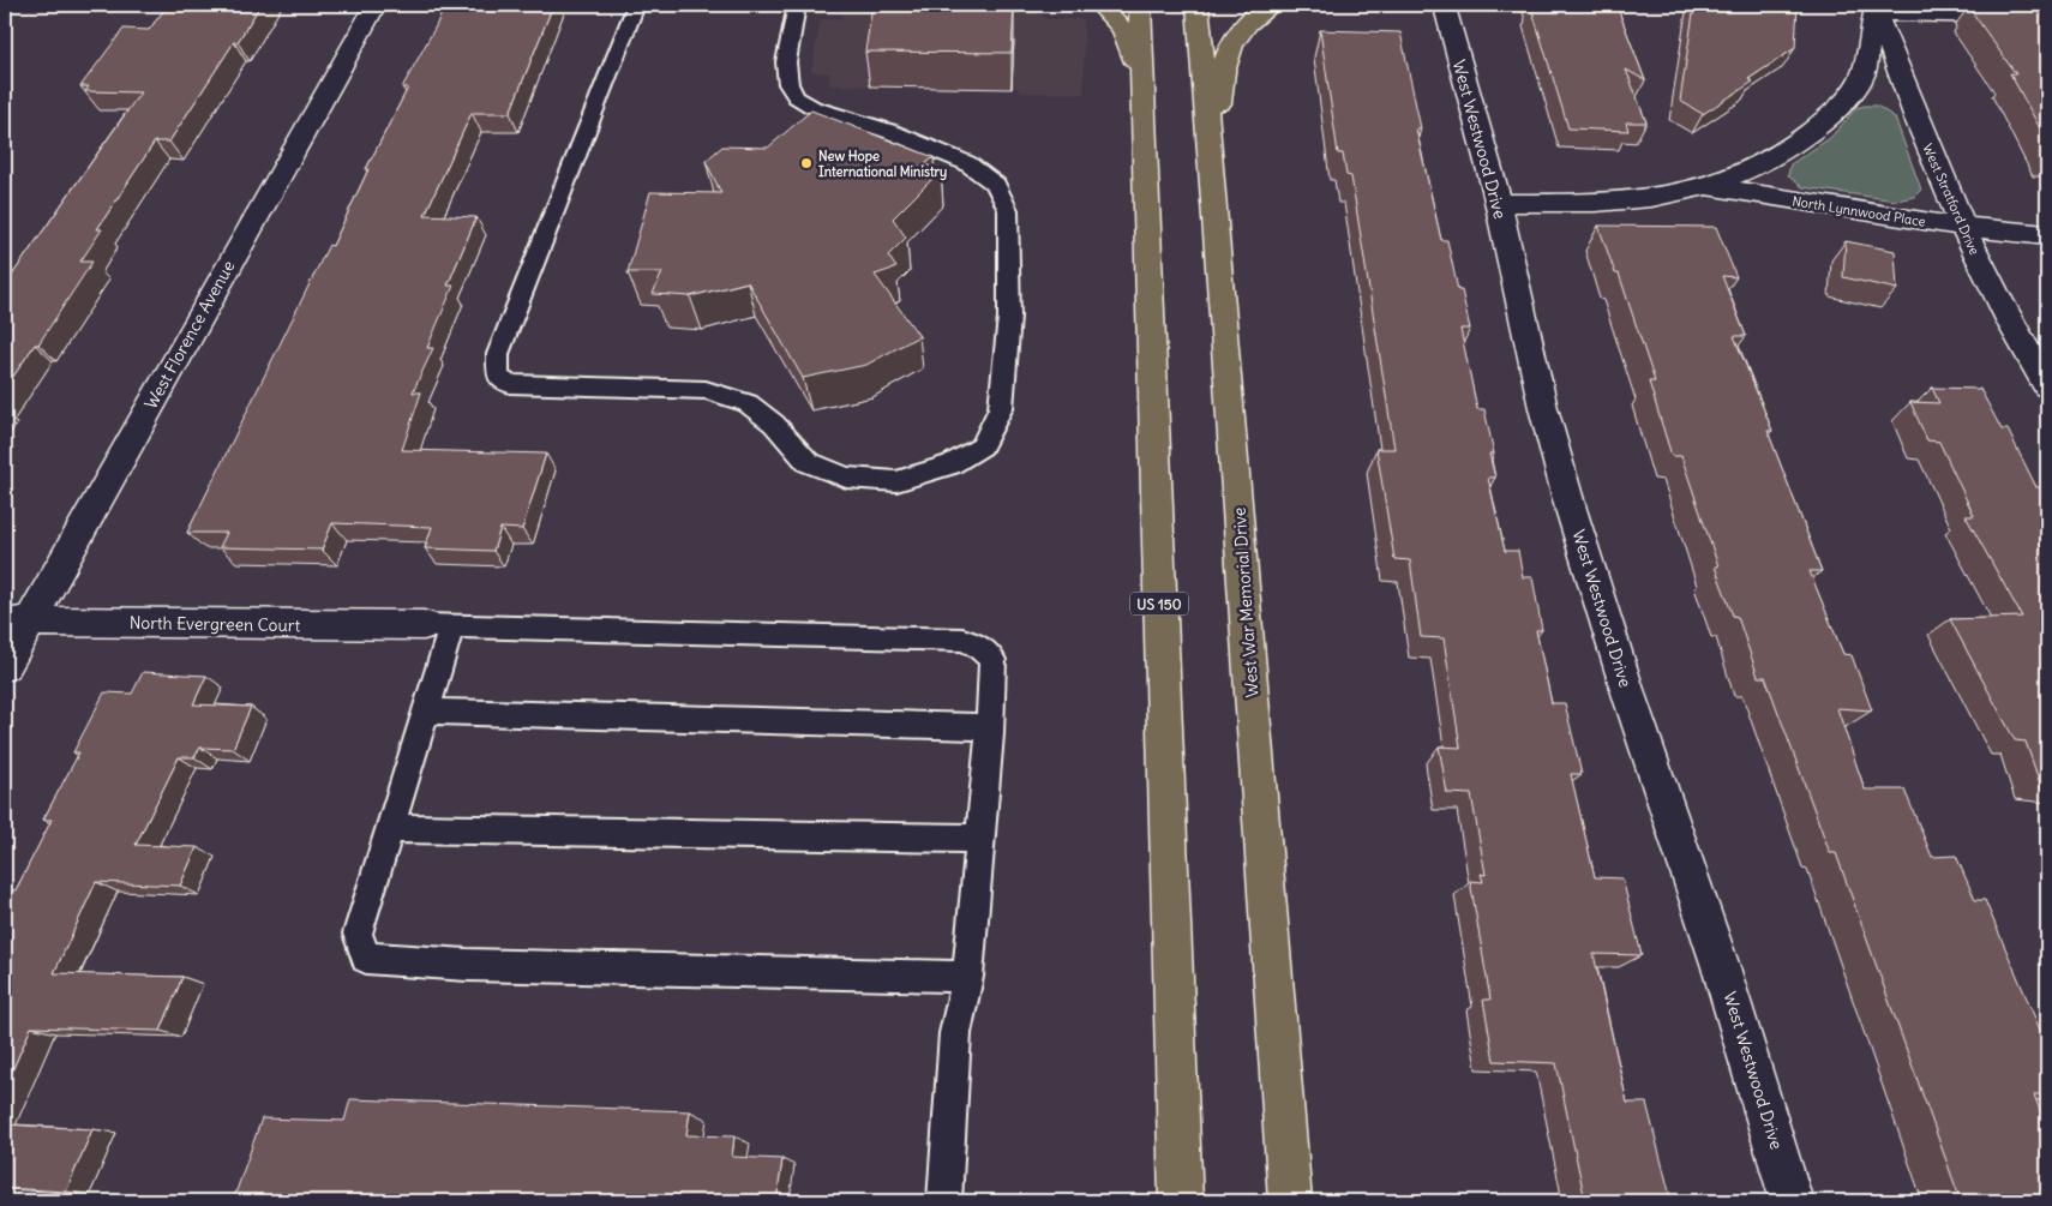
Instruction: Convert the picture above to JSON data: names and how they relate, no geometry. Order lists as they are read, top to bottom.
{
  "streets": {
    "highway": ["West War Memorial Drive", "US 150"],
    "street": [
      "West Westwood Drive",
      "West Stratford Drive",
      "North Lynnwood Place",
      "West Florence Avenue",
      "North Evergreen Court"
    ]
  },
  "crossings": [
    ["West Westwood Drive", "North Lynnwood Place"],
    ["West Stratford Drive", "North Lynnwood Place"],
    ["West Florence Avenue", "North Evergreen Court"]
  ],
  "places": ["New Hope International Ministry"]
}
